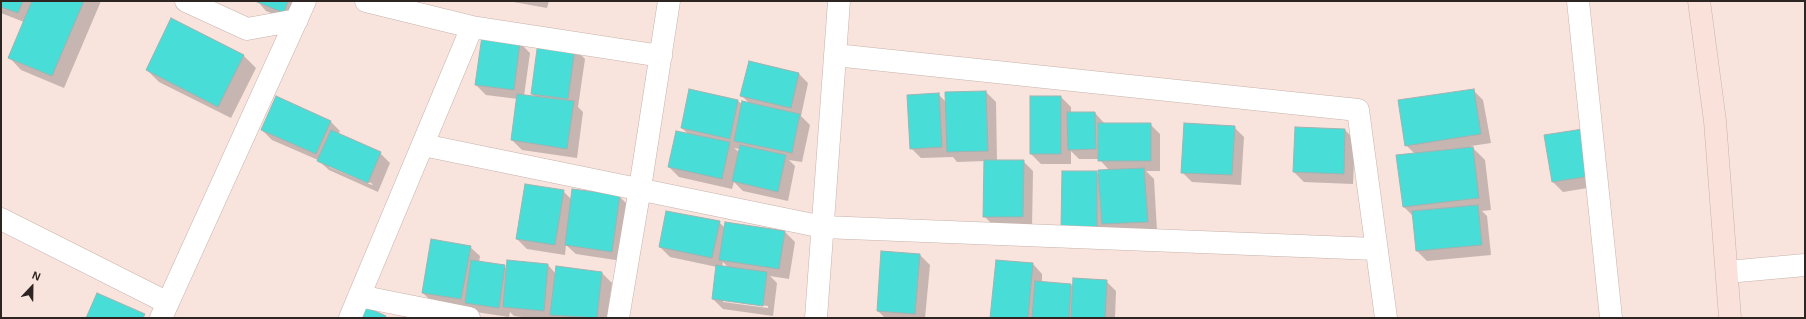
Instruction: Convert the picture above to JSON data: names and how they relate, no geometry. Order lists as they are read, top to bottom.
{
  "north": "top"
}
